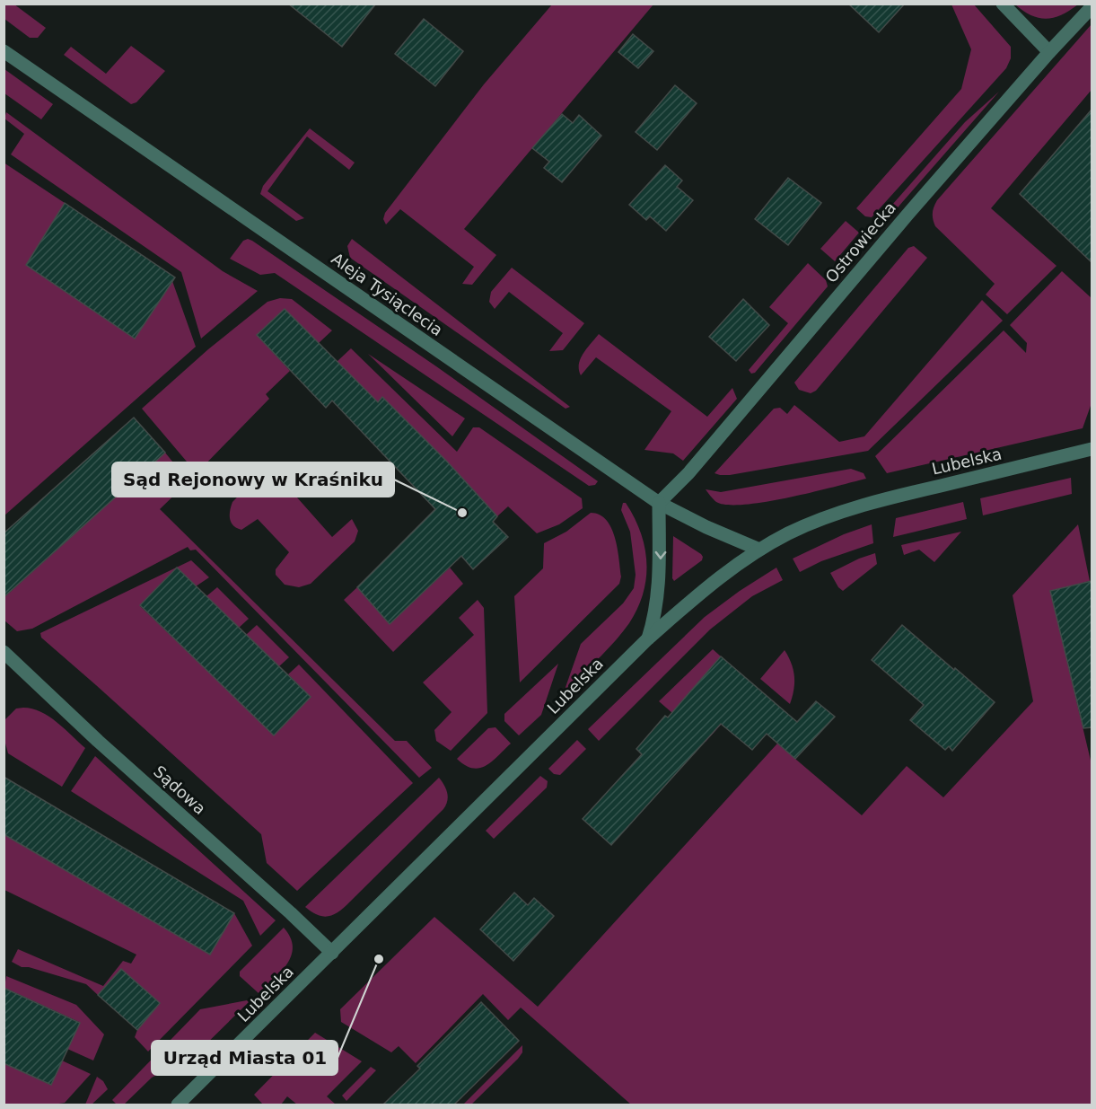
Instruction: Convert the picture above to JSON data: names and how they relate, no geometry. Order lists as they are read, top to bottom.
{
  "streets": {
    "street": [
      "Ostrowiecka",
      "Aleja Tysiąclecia",
      "Lubelska",
      "Sądowa"
    ]
  },
  "crossings": [
    ["Ostrowiecka", "Aleja Tysiąclecia"],
    ["Aleja Tysiąclecia", "Lubelska"],
    ["Lubelska", "Sądowa"]
  ],
  "places": ["Sąd Rejonowy w Kraśniku", "Urząd Miasta 01"]
}
